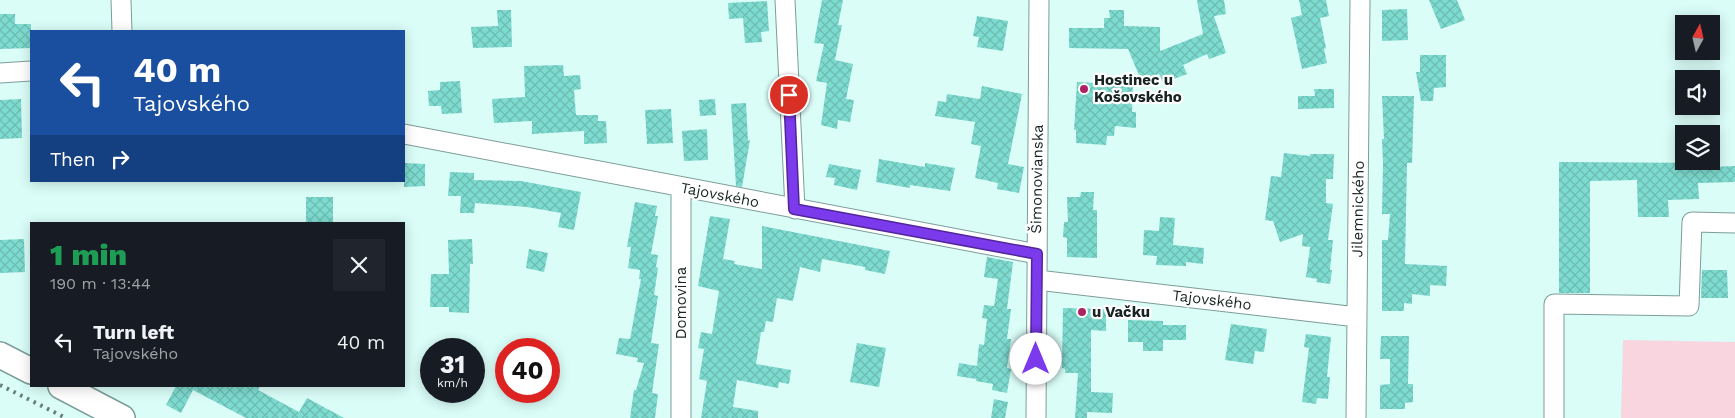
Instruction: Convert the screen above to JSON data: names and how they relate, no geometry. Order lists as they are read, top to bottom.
{
  "streets": {
    "street": [
      "Šimonovianska",
      "Tajovského",
      "Jilemnického",
      "Domovina"
    ]
  },
  "crossings": [
    ["Šimonovianska", "Tajovského"],
    ["Tajovského", "Jilemnického"],
    ["Tajovského", "Domovina"]
  ],
  "places": ["Hostinec u Košovského", "u Vačku"],
  "north": "top",
  "page": {
    "turn": ["40 m", "Tajovského"],
    "then": "Then",
    "heading": ["1 min", "190 m · 13:44"],
    "list": [
      {
        "name": "Turn left",
        "note": "Tajovského",
        "value": "40 m"
      }
    ],
    "speed": "31 km/h",
    "limit": "40"
  }
}
